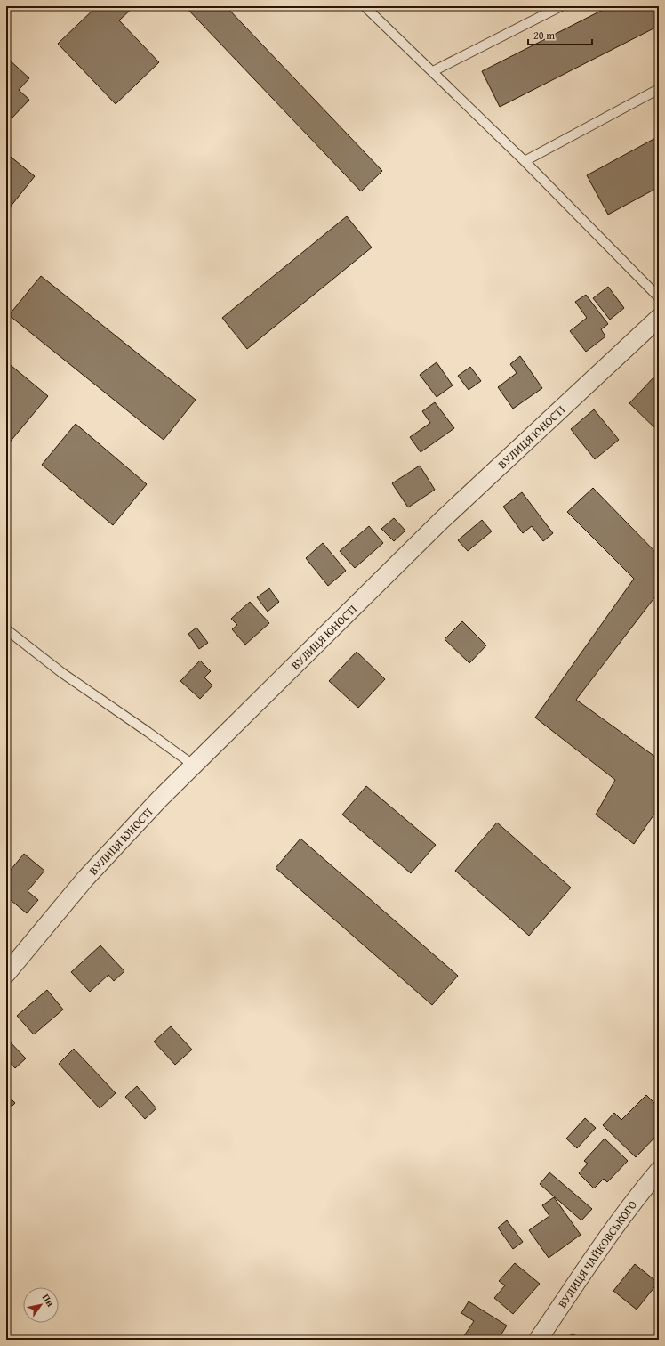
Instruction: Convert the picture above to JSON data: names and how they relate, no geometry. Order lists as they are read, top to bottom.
{
  "streets": {
    "street": ["ВУЛИЦЯ ЮНОСТІ", "ВУЛИЦЯ ЧАЙКОВСЬКОГО"]
  },
  "scale_bar": "20 m",
  "north": "top right"
}
